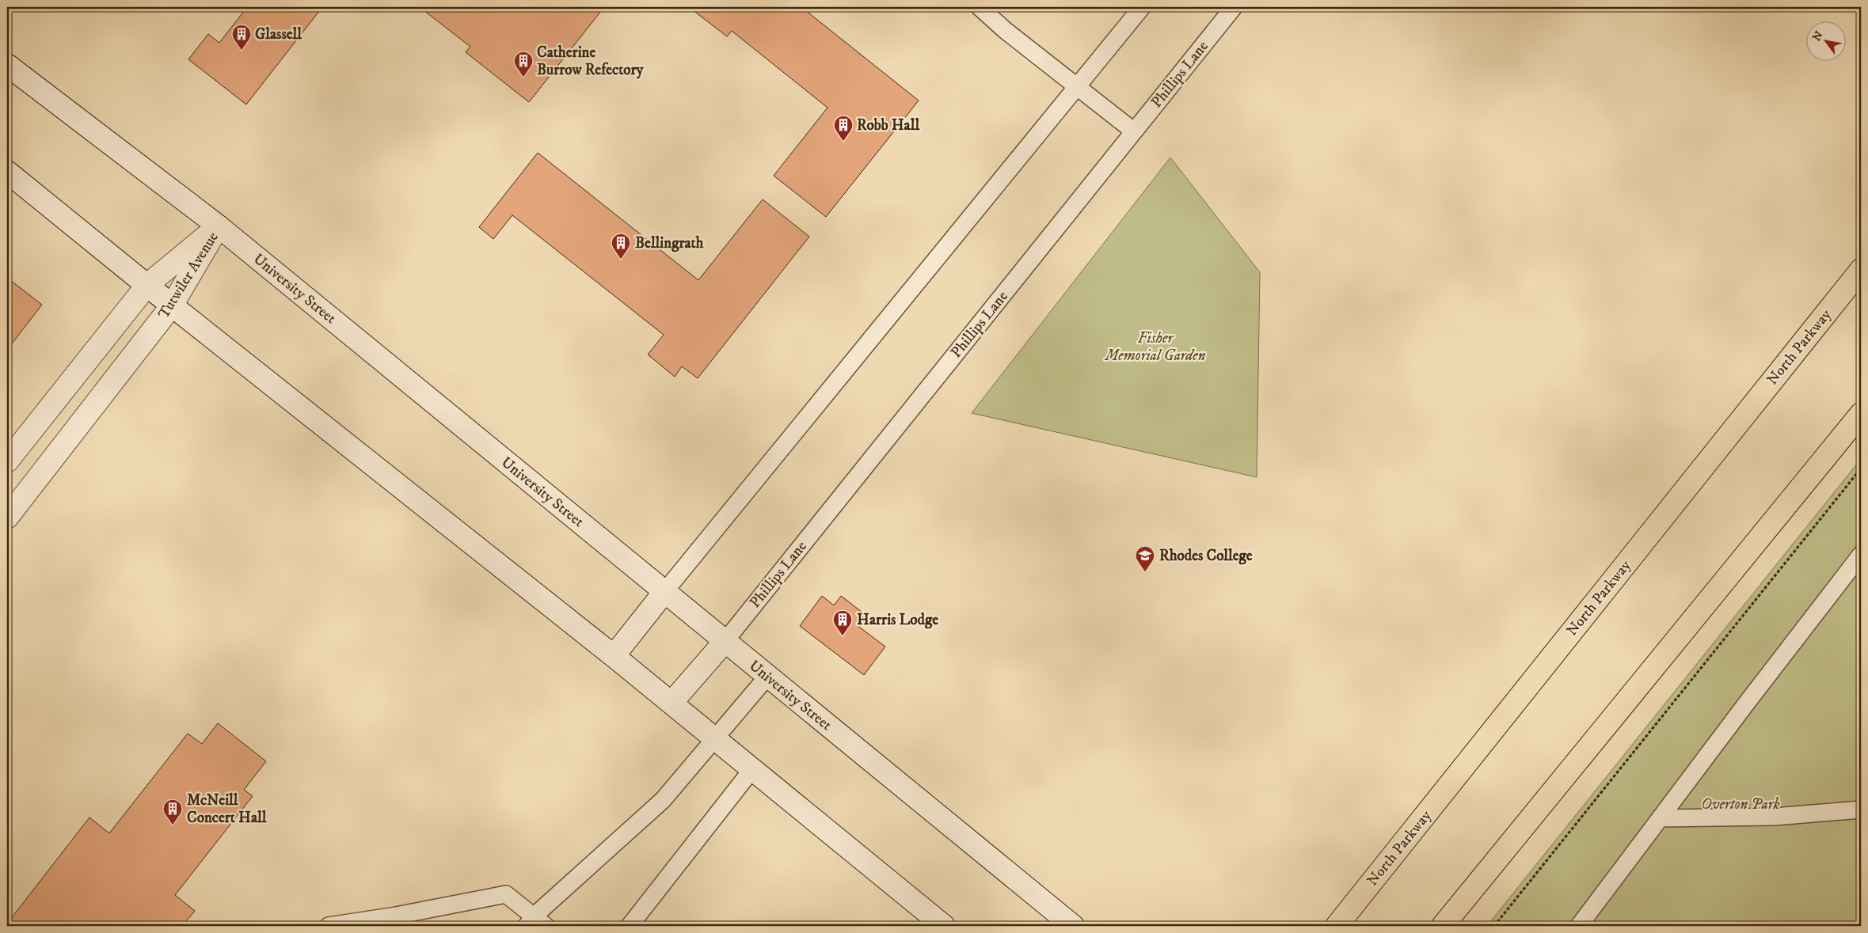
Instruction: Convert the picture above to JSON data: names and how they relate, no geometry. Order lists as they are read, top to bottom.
{
  "streets": {
    "main road": ["Tutwiler Avenue", "University Street", "North Parkway"],
    "lane": ["Phillips Lane"]
  },
  "crossings": [
    ["Phillips Lane", "University Street"],
    ["Tutwiler Avenue", "University Street"]
  ],
  "parks": ["Fisher Memorial Garden", "Overton Park"],
  "places": {
    "building": [
      "Glassell",
      "Catherine Burrow Refectory",
      "Robb Hall",
      "Bellingrath",
      "Harris Lodge",
      "McNeill Concert Hall"
    ],
    "school or university": ["Rhodes College"]
  },
  "north": "top left"
}
